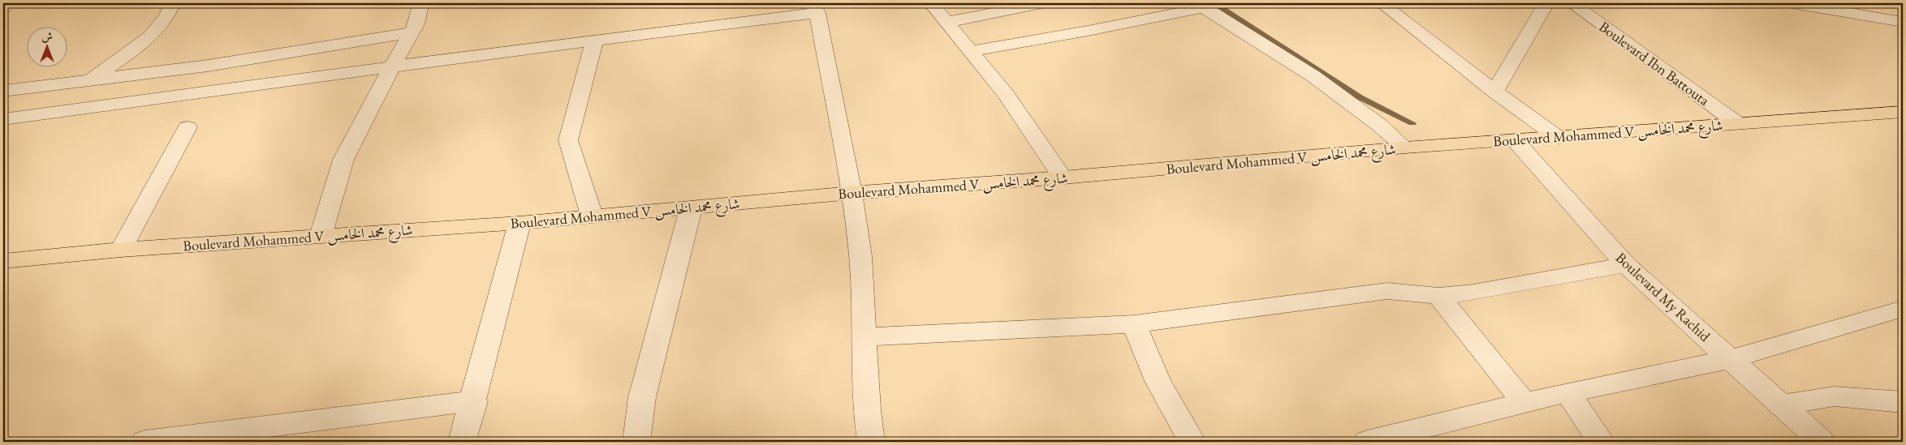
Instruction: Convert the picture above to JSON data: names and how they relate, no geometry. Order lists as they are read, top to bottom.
{
  "streets": {
    "main road": ["Boulevard Mohammed V شارع محمد الخامس"],
    "street": ["Boulevard Ibn Battouta", "Boulevard My Rachid"]
  },
  "crossings": [
    ["Boulevard Ibn Battouta", "Boulevard Mohammed V شارع محمد الخامس"],
    ["Boulevard Mohammed V شارع محمد الخامس", "Boulevard My Rachid"]
  ],
  "north": "top"
}
